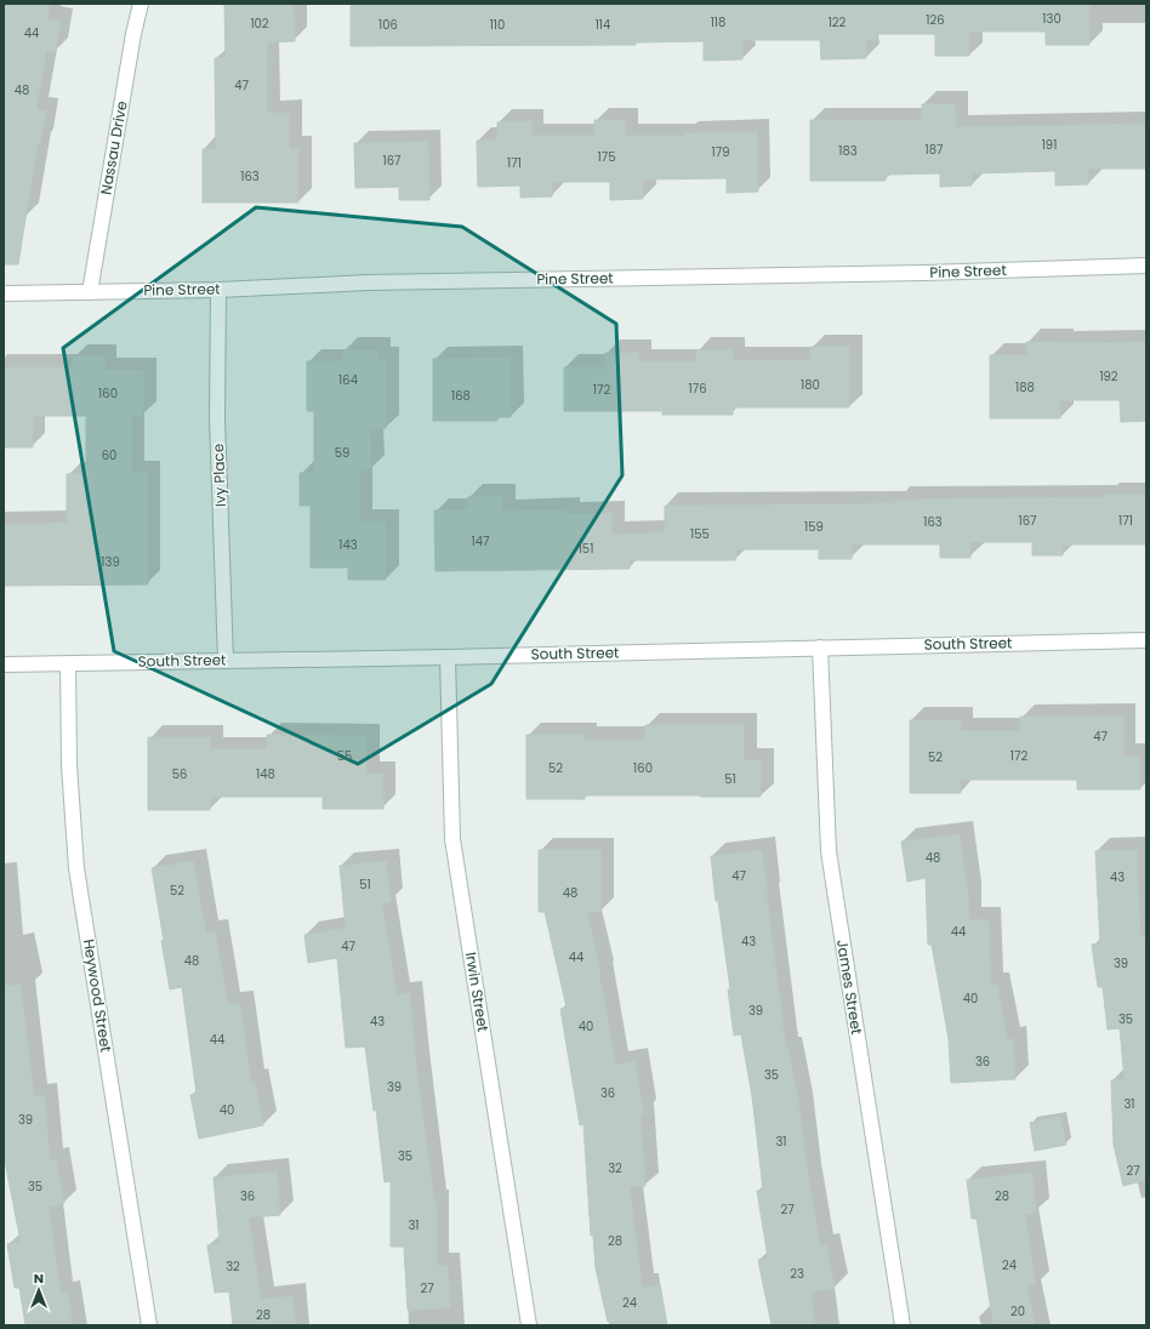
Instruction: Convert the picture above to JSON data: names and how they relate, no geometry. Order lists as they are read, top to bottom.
{
  "streets": {
    "street": [
      "Nassau Drive",
      "Pine Street",
      "Ivy Place",
      "South Street",
      "James Street",
      "Irwin Street",
      "Heywood Street"
    ]
  },
  "crossings": [
    ["Nassau Drive", "Pine Street"],
    ["Pine Street", "Ivy Place"],
    ["Ivy Place", "South Street"],
    ["South Street", "James Street"],
    ["South Street", "Irwin Street"],
    ["South Street", "Heywood Street"]
  ],
  "house_numbers": [
    "130",
    "126",
    "118",
    "122",
    "102",
    "106",
    "110",
    "114",
    "44",
    "47",
    "48",
    "191",
    "187",
    "183",
    "179",
    "175",
    "167",
    "171",
    "163",
    "192",
    "164",
    "180",
    "188",
    "176",
    "172",
    "160",
    "168",
    "59",
    "60",
    "167",
    "171",
    "163",
    "159",
    "155",
    "147",
    "143",
    "151",
    "139",
    "47",
    "55",
    "172",
    "52",
    "52",
    "160",
    "56",
    "148",
    "51",
    "48",
    "47",
    "43",
    "51",
    "52",
    "48",
    "44",
    "43",
    "47",
    "44",
    "48",
    "39",
    "40",
    "39",
    "35",
    "43",
    "40",
    "44",
    "36",
    "35",
    "39",
    "36",
    "31",
    "40",
    "39",
    "31",
    "35",
    "32",
    "27",
    "35",
    "36",
    "28",
    "27",
    "31",
    "28",
    "24",
    "32",
    "23",
    "27",
    "24",
    "20",
    "28"
  ],
  "north": "top"
}
